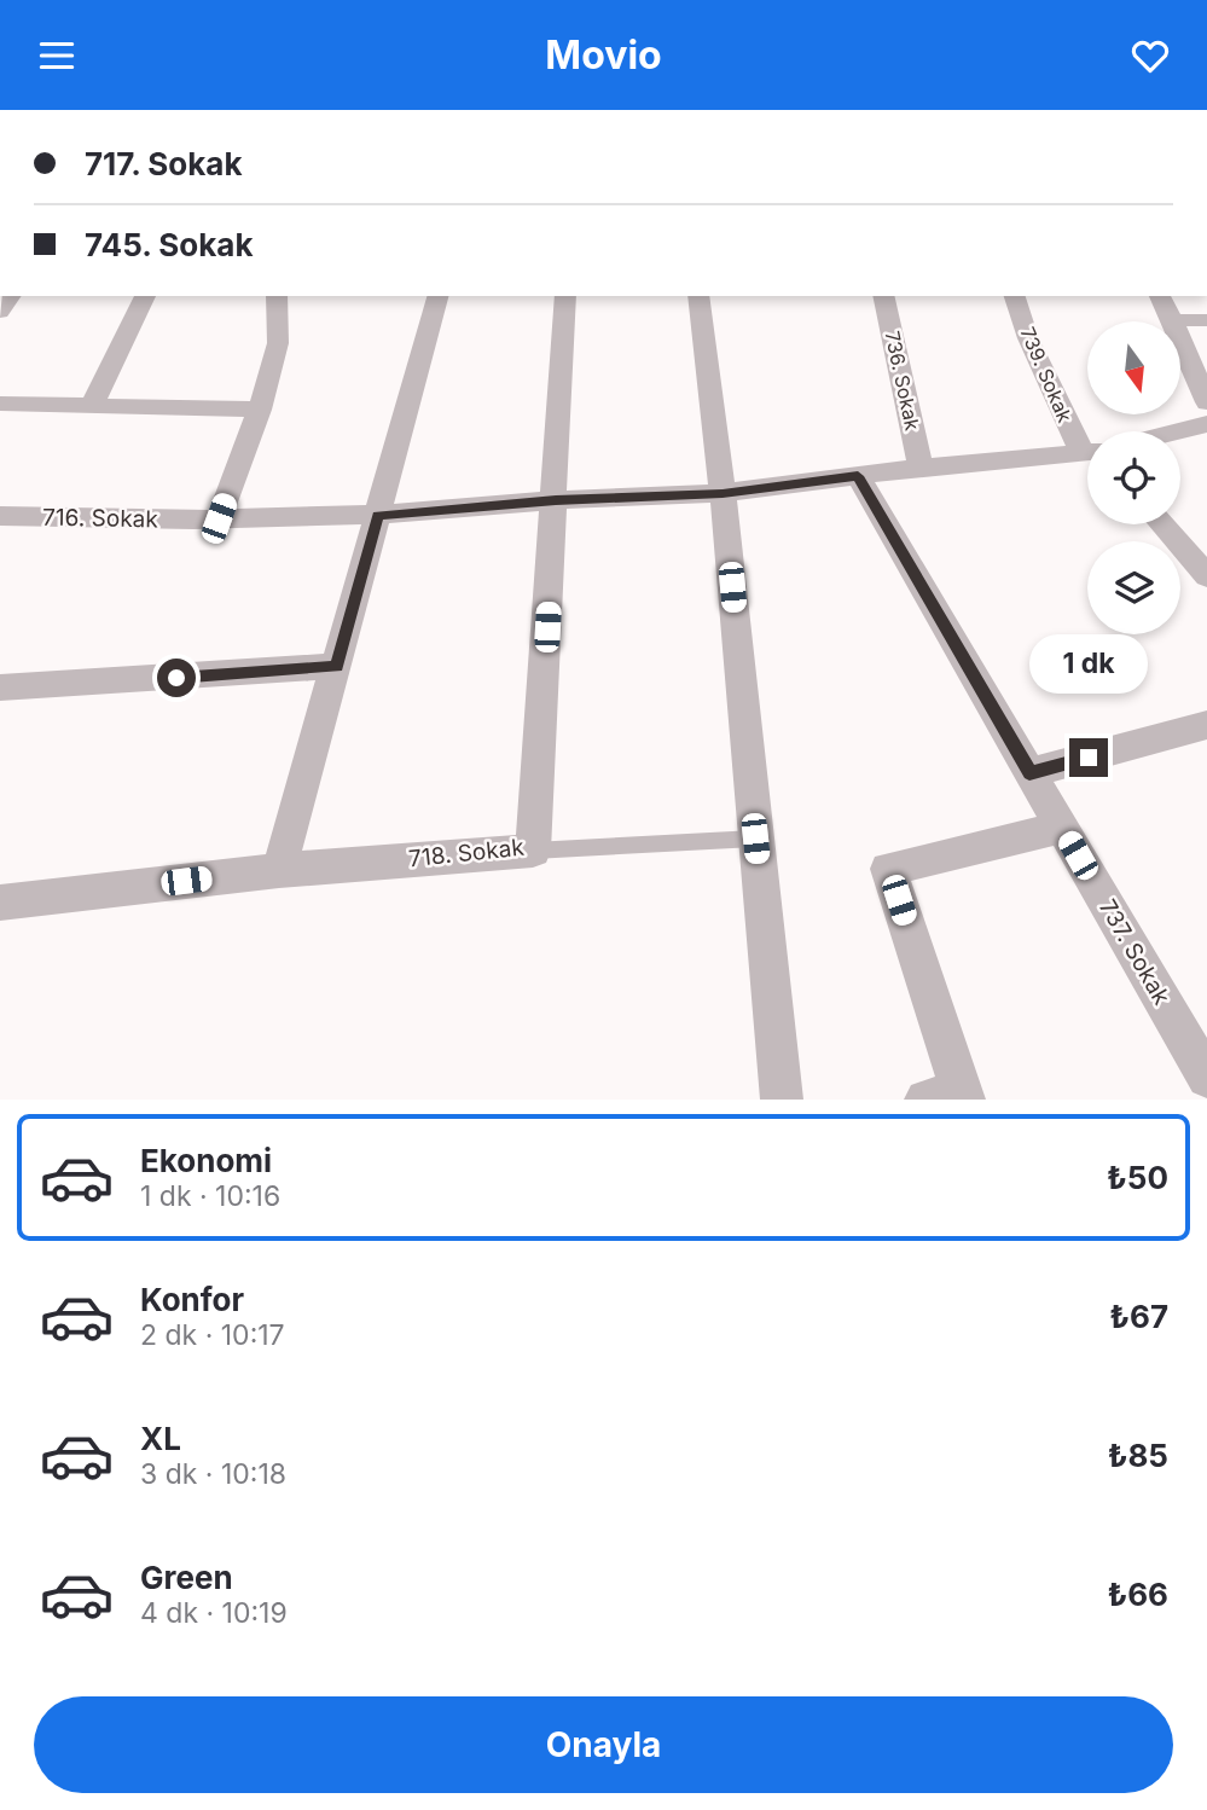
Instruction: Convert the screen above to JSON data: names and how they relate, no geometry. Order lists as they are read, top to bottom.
{
  "streets": {
    "street": [
      "739. Sokak",
      "736. Sokak",
      "716. Sokak",
      "718. Sokak",
      "737. Sokak"
    ]
  },
  "crossings": [
    ["736. Sokak", "716. Sokak"],
    ["716. Sokak", "718. Sokak"],
    ["716. Sokak", "737. Sokak"]
  ],
  "north": "bottom",
  "page": {
    "header": "Movio",
    "banner": ["717. Sokak", "745. Sokak"],
    "bubble": "1 dk",
    "list": [
      {
        "name": "Ekonomi",
        "note": "1 dk · 10:16",
        "value": "₺50"
      },
      {
        "name": "Konfor",
        "note": "2 dk · 10:17",
        "value": "₺67"
      },
      {
        "name": "XL",
        "note": "3 dk · 10:18",
        "value": "₺85"
      },
      {
        "name": "Green",
        "note": "4 dk · 10:19",
        "value": "₺66"
      }
    ],
    "buttons": "Onayla"
  }
}
